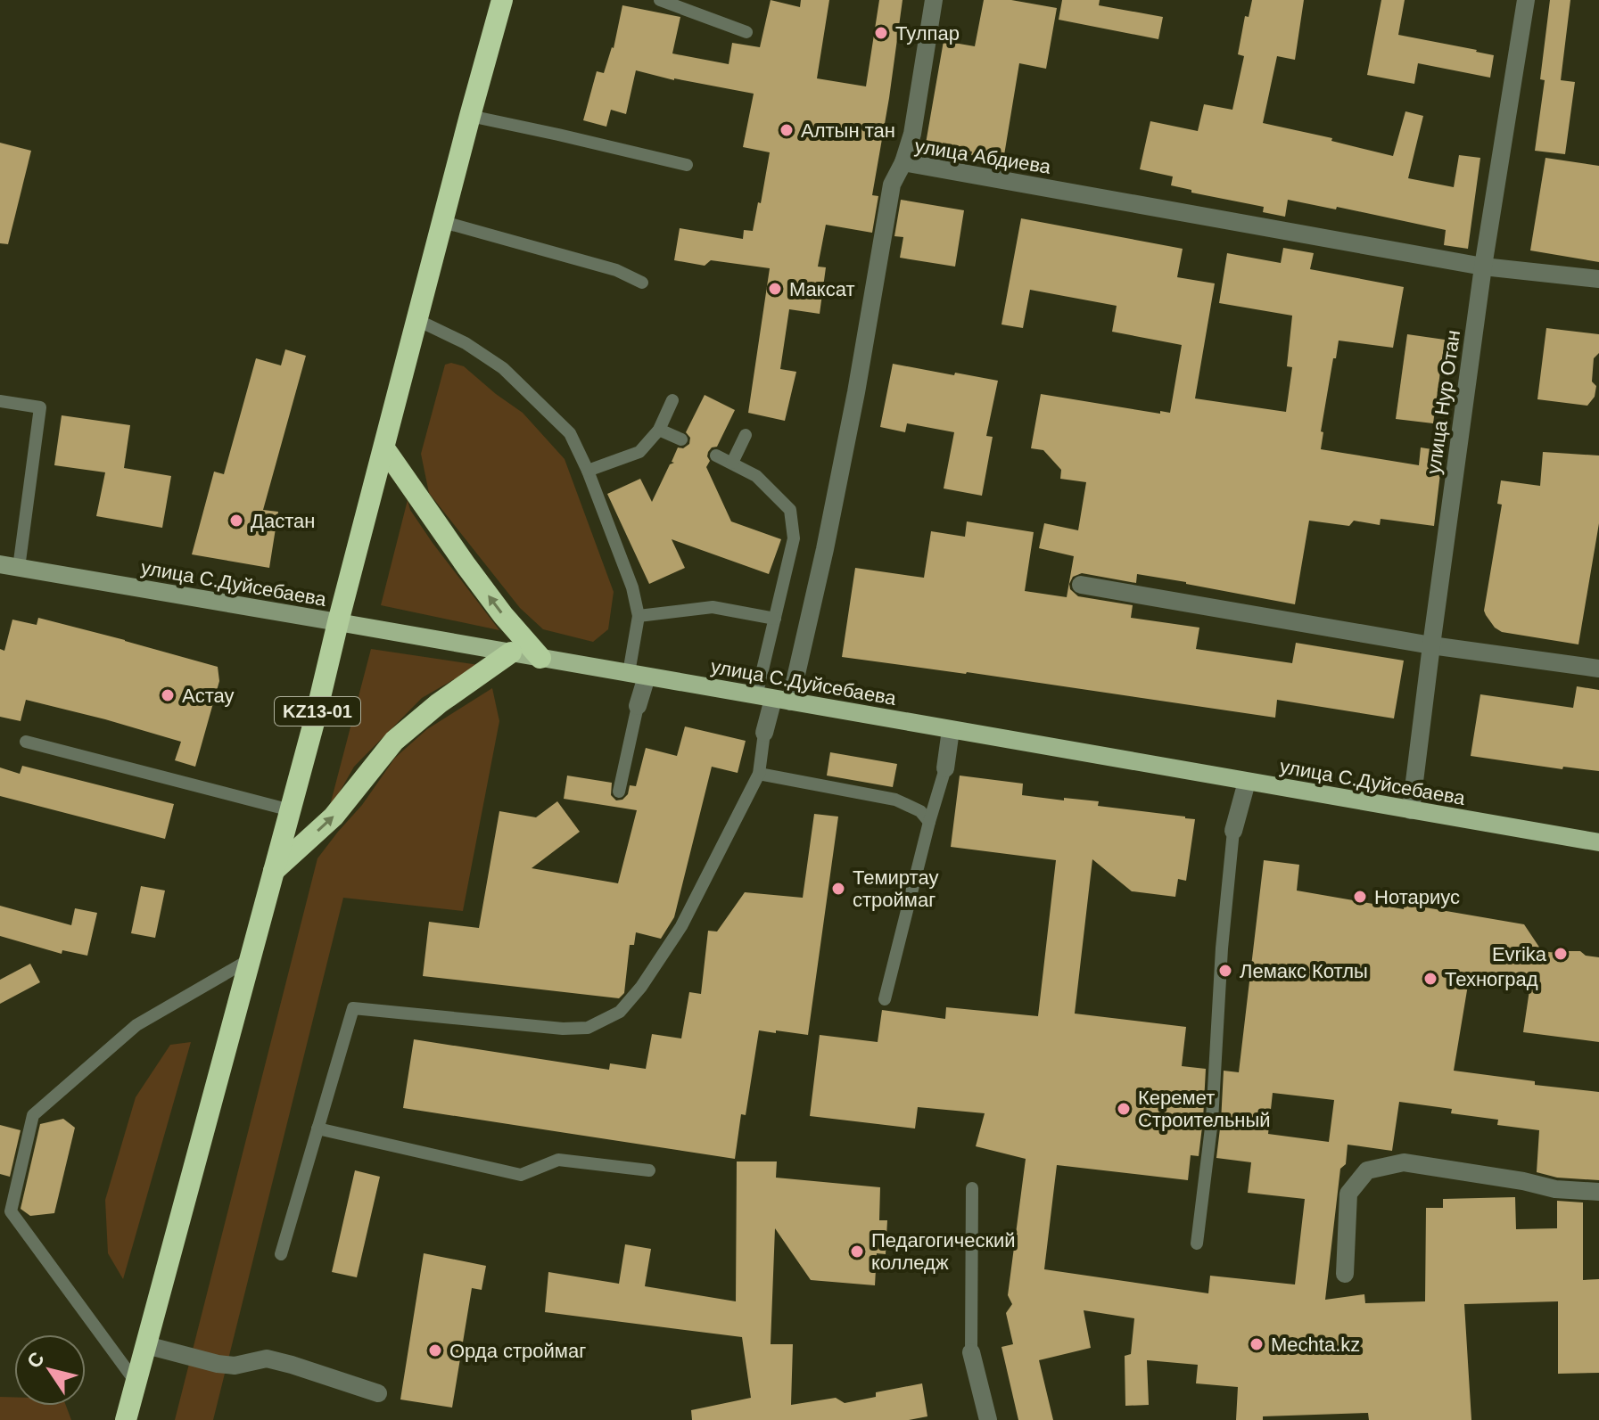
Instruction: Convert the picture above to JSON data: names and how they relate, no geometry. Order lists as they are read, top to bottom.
{
  "streets": {
    "highway": ["KZ13-01"],
    "main road": ["улица С.Дуйсебаева"],
    "street": ["улица Абдиева", "улица Нур Отан"]
  },
  "crossings": [
    ["улица Абдиева", "улица Нур Отан"],
    ["улица Абдиева", "улица С.Дуйсебаева"],
    ["улица Нур Отан", "улица С.Дуйсебаева"],
    ["улица С.Дуйсебаева", "KZ13-01"]
  ],
  "places": [
    "Тулпар",
    "Алтын тан",
    "Максат",
    "Дастан",
    "Астау",
    "Темиртау строймаг",
    "Нотариус",
    "Evrika",
    "Лемакс Котлы",
    "Техноград",
    "Керемет Строительный",
    "Педагогический колледж",
    "Mechta.kz",
    "Орда строймаг"
  ],
  "north": "top left"
}
